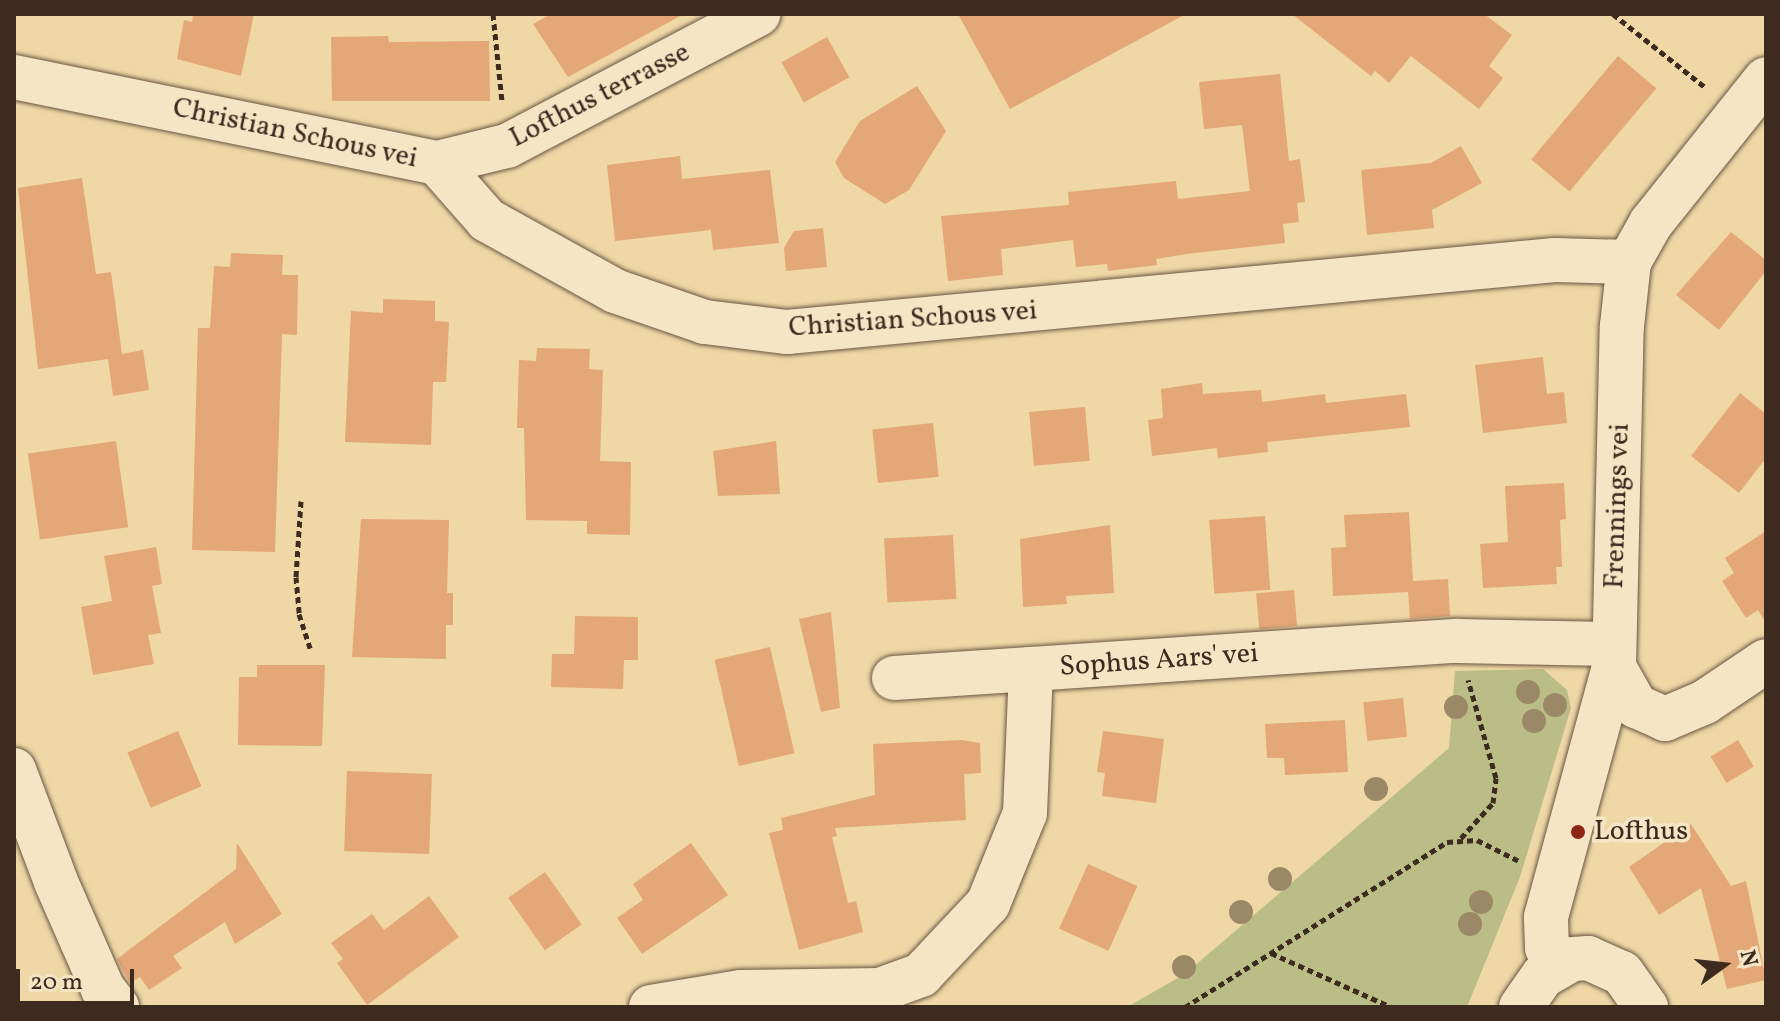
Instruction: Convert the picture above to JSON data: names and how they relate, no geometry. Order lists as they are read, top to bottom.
{
  "streets": {
    "street": [
      "Lofthus terrasse",
      "Christian Schous vei",
      "Frennings vei",
      "Sophus Aars' vei"
    ]
  },
  "crossings": [
    ["Lofthus terrasse", "Christian Schous vei"],
    ["Christian Schous vei", "Frennings vei"],
    ["Frennings vei", "Sophus Aars' vei"]
  ],
  "places": ["Lofthus"],
  "scale_bar": "20 m",
  "north": "right"
}
